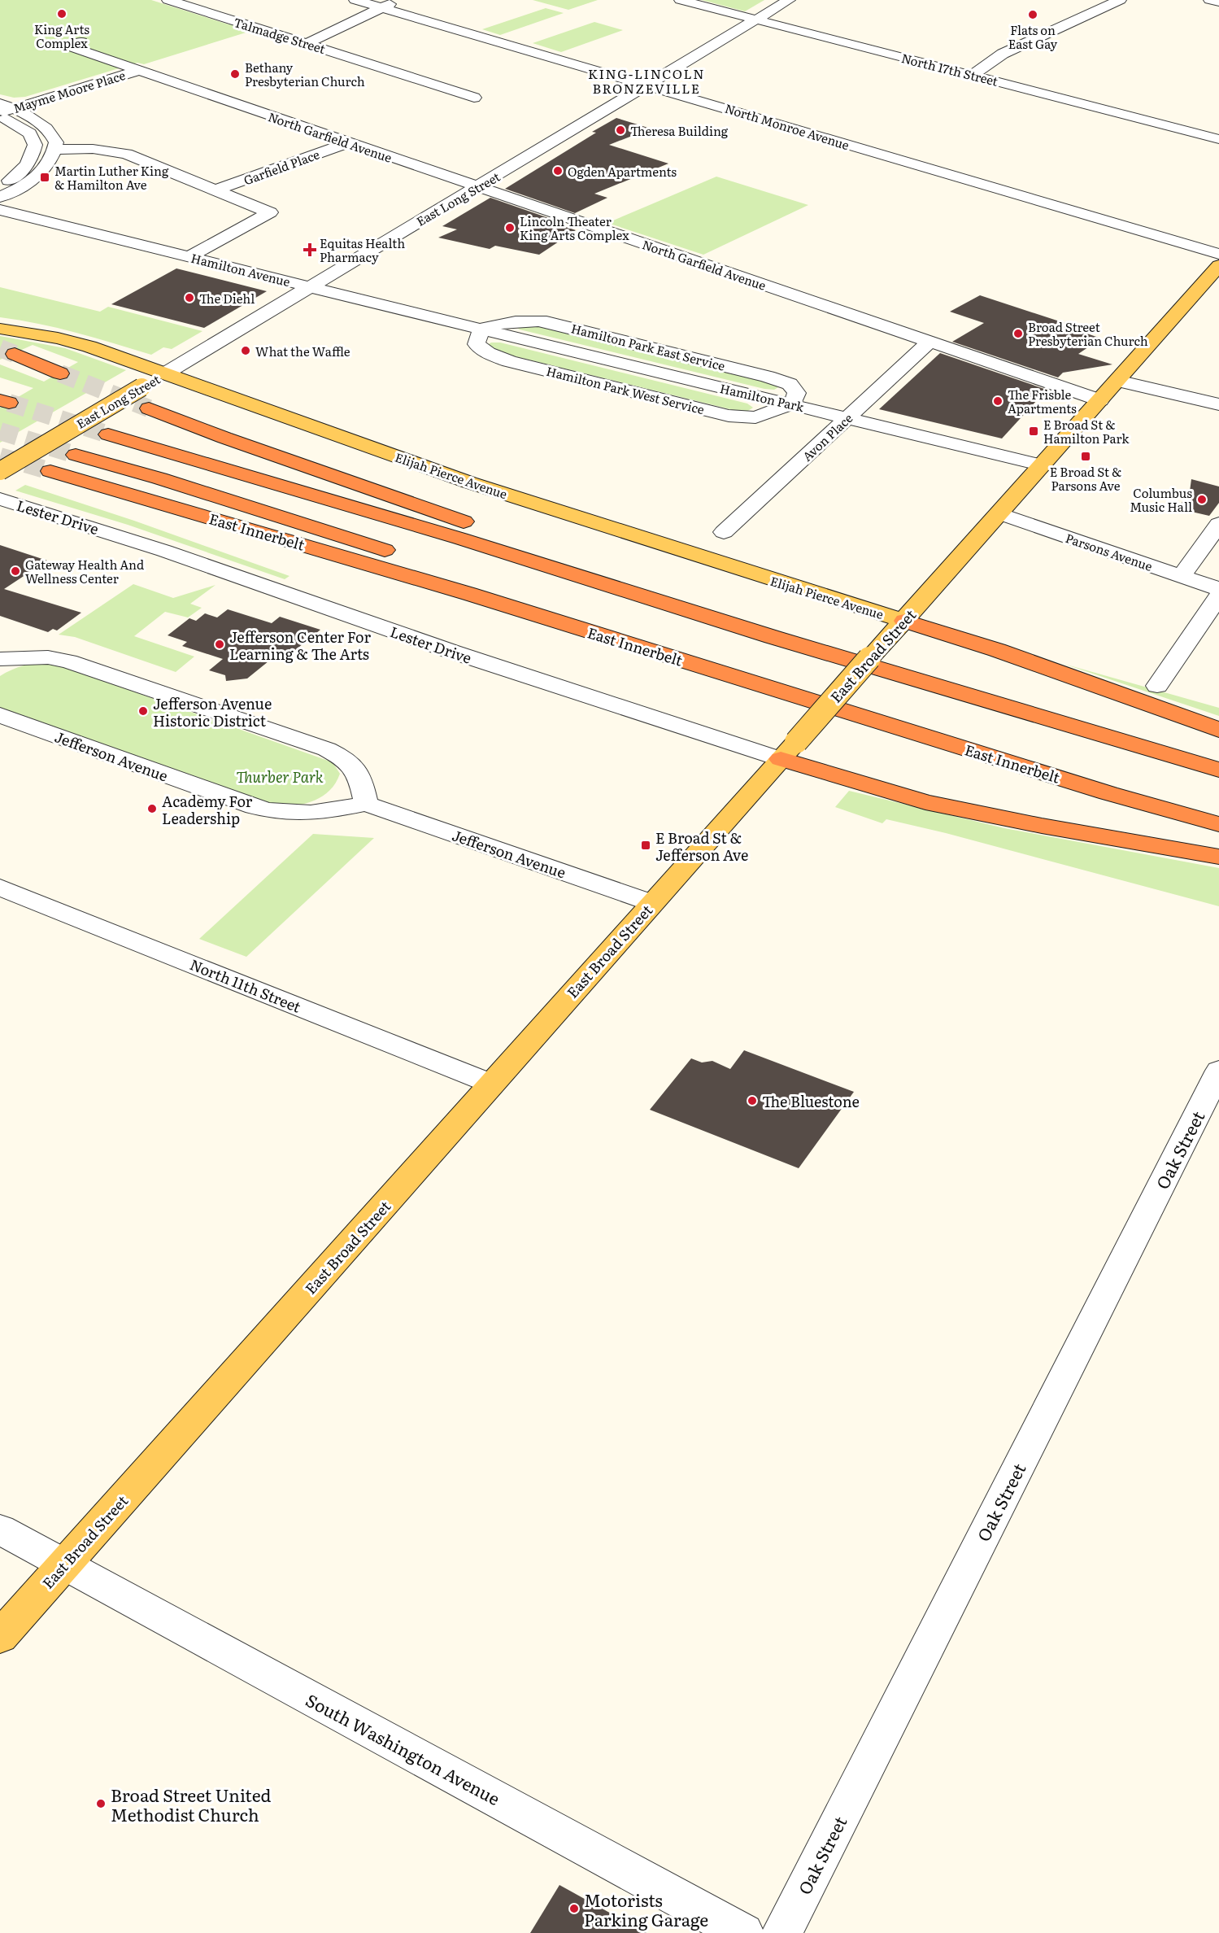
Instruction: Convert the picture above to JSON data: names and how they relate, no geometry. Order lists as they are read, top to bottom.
{
  "streets": {
    "highway": ["East Innerbelt"],
    "main road": ["East Long Street", "Elijah Pierce Avenue", "East Broad Street"],
    "street": [
      "Talmadge Street",
      "North 17th Street",
      "Mayme Moore Place",
      "North Monroe Avenue",
      "North Garfield Avenue",
      "Garfield Place",
      "Hamilton Avenue",
      "Hamilton Park West Service",
      "Hamilton Park",
      "Avon Place",
      "Lester Drive",
      "Parsons Avenue",
      "Jefferson Avenue",
      "North 11th Street",
      "Oak Street",
      "South Washington Avenue"
    ]
  },
  "crossings": [
    ["North 17th Street", "East Long Street"],
    ["Mayme Moore Place", "North Garfield Avenue"],
    ["North Monroe Avenue", "East Long Street"],
    ["North Garfield Avenue", "Garfield Place"],
    ["North Garfield Avenue", "East Long Street"],
    ["North Garfield Avenue", "Avon Place"],
    ["North Garfield Avenue", "East Broad Street"],
    ["East Long Street", "Hamilton Avenue"],
    ["East Long Street", "Elijah Pierce Avenue"],
    ["Hamilton Avenue", "Hamilton Park West Service"],
    ["Hamilton Avenue", "Hamilton Park"],
    ["Hamilton Park West Service", "Hamilton Park"],
    ["Hamilton Park", "Avon Place"],
    ["Hamilton Park", "East Broad Street"],
    ["Elijah Pierce Avenue", "East Broad Street"],
    ["Lester Drive", "East Broad Street"],
    ["Parsons Avenue", "East Broad Street"],
    ["East Broad Street", "Jefferson Avenue"],
    ["East Broad Street", "North 11th Street"],
    ["East Broad Street", "South Washington Avenue"]
  ],
  "districts": ["KING-LINCOLN BRONZEVILLE"],
  "parks": ["Thurber Park"],
  "places": {
    "other": [
      "King Arts Complex",
      "Flats on East Gay",
      "Bethany Presbyterian Church",
      "Theresa Building",
      "Ogden Apartments",
      "Lincoln Theater King Arts Complex",
      "The Diehl",
      "Broad Street Presbyterian Church",
      "What the Waffle",
      "The Frisble Apartments",
      "Columbus Music Hall",
      "Gateway Health And Wellness Center",
      "Jefferson Center For Learning & The Arts",
      "Jefferson Avenue Historic District",
      "Academy For Leadership",
      "The Bluestone",
      "Broad Street United Methodist Church",
      "Motorists Parking Garage"
    ],
    "transit": [
      "Martin Luther King & Hamilton Ave",
      "E Broad St & Hamilton Park",
      "E Broad St & Parsons Ave",
      "E Broad St & Jefferson Ave"
    ],
    "health": ["Equitas Health Pharmacy"]
  }
}
